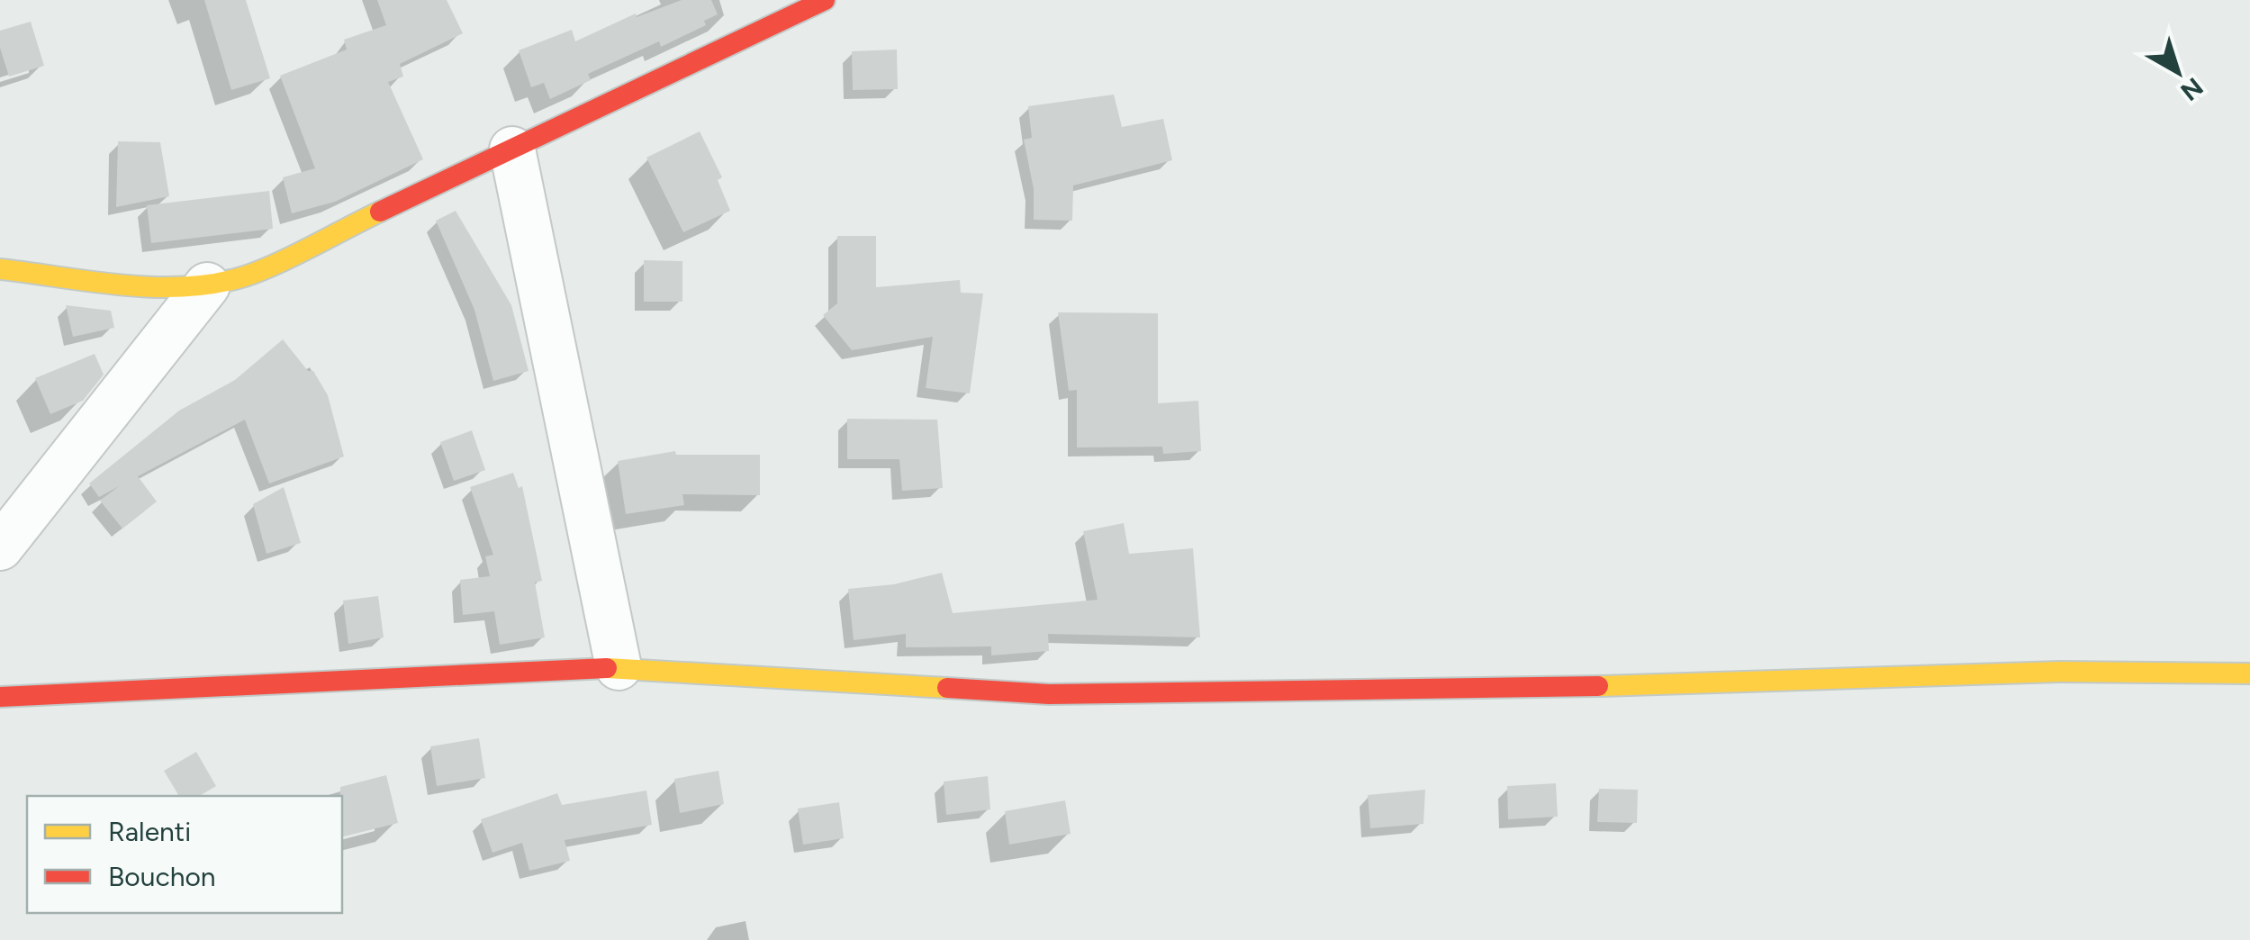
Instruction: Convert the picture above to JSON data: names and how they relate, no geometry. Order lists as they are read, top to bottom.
{
  "legend": ["Ralenti", "Bouchon"],
  "north": "bottom right"
}
